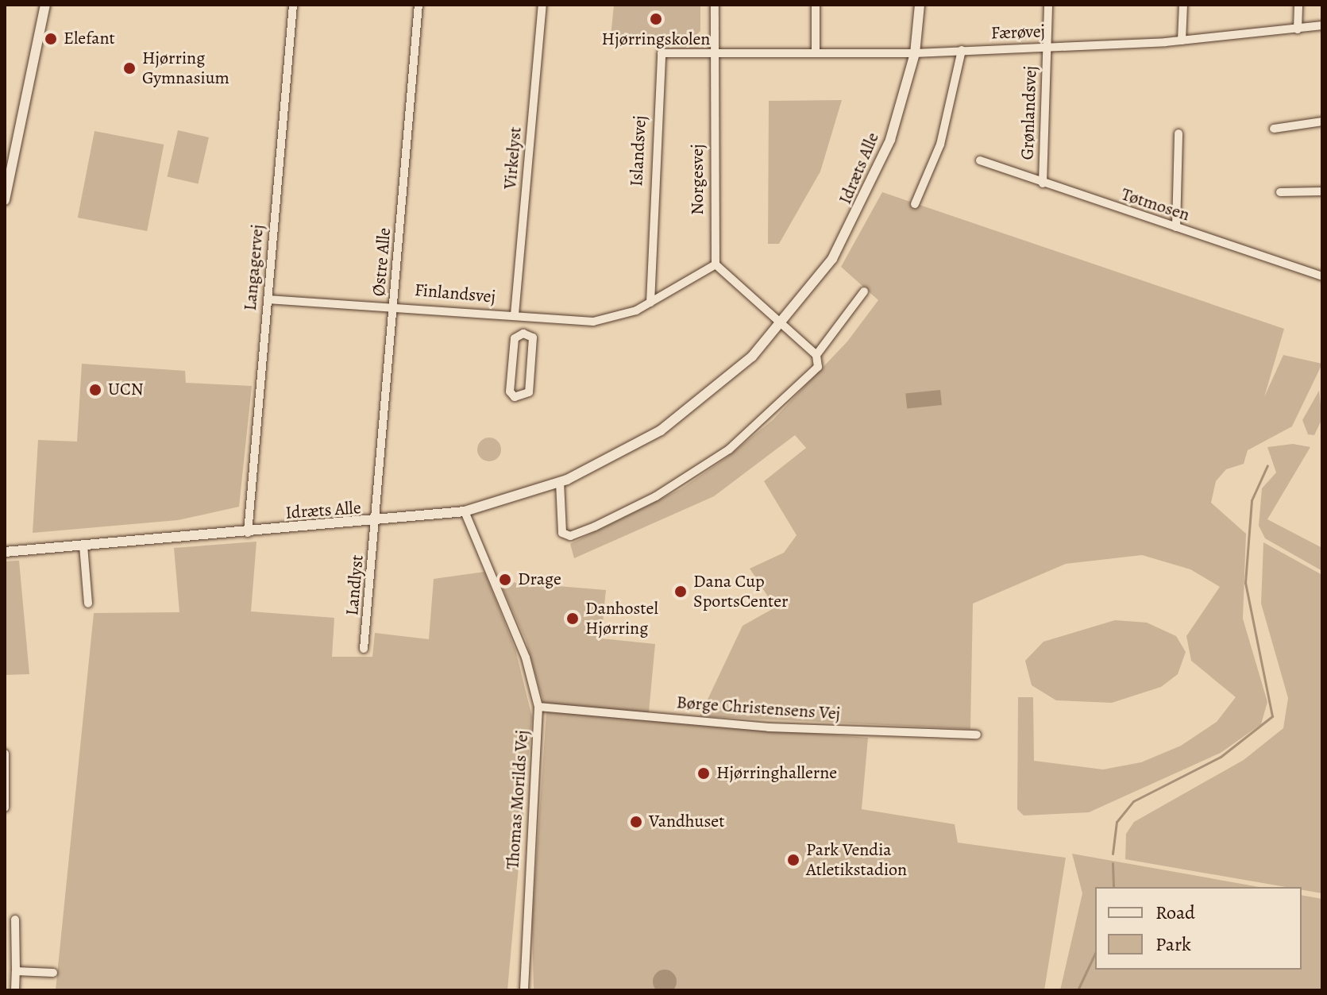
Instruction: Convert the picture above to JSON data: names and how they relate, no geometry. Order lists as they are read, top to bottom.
{
  "streets": {
    "street": [
      "Færøvej",
      "Grønlandsvej",
      "Islandsvej",
      "Virkelyst",
      "Idræts Alle",
      "Norgesvej",
      "Tøtmosen",
      "Østre Alle",
      "Langagervej",
      "Finlandsvej",
      "Landlyst",
      "Børge Christensens Vej",
      "Thomas Morilds Vej"
    ]
  },
  "crossings": [
    ["Færøvej", "Grønlandsvej"],
    ["Færøvej", "Islandsvej"],
    ["Færøvej", "Idræts Alle"],
    ["Færøvej", "Norgesvej"],
    ["Grønlandsvej", "Tøtmosen"],
    ["Islandsvej", "Norgesvej"],
    ["Islandsvej", "Finlandsvej"],
    ["Virkelyst", "Finlandsvej"],
    ["Idræts Alle", "Østre Alle"],
    ["Idræts Alle", "Langagervej"],
    ["Idræts Alle", "Landlyst"],
    ["Idræts Alle", "Thomas Morilds Vej"],
    ["Norgesvej", "Finlandsvej"],
    ["Østre Alle", "Finlandsvej"],
    ["Østre Alle", "Landlyst"],
    ["Langagervej", "Finlandsvej"],
    ["Børge Christensens Vej", "Thomas Morilds Vej"]
  ],
  "places": [
    "Hjørringskolen",
    "Elefant",
    "Hjørring Gymnasium",
    "UCN",
    "Drage",
    "Dana Cup SportsCenter",
    "Danhostel Hjørring",
    "Hjørringhallerne",
    "Vandhuset",
    "Park Vendia Atletikstadion"
  ],
  "legend": ["Road", "Park"]
}
